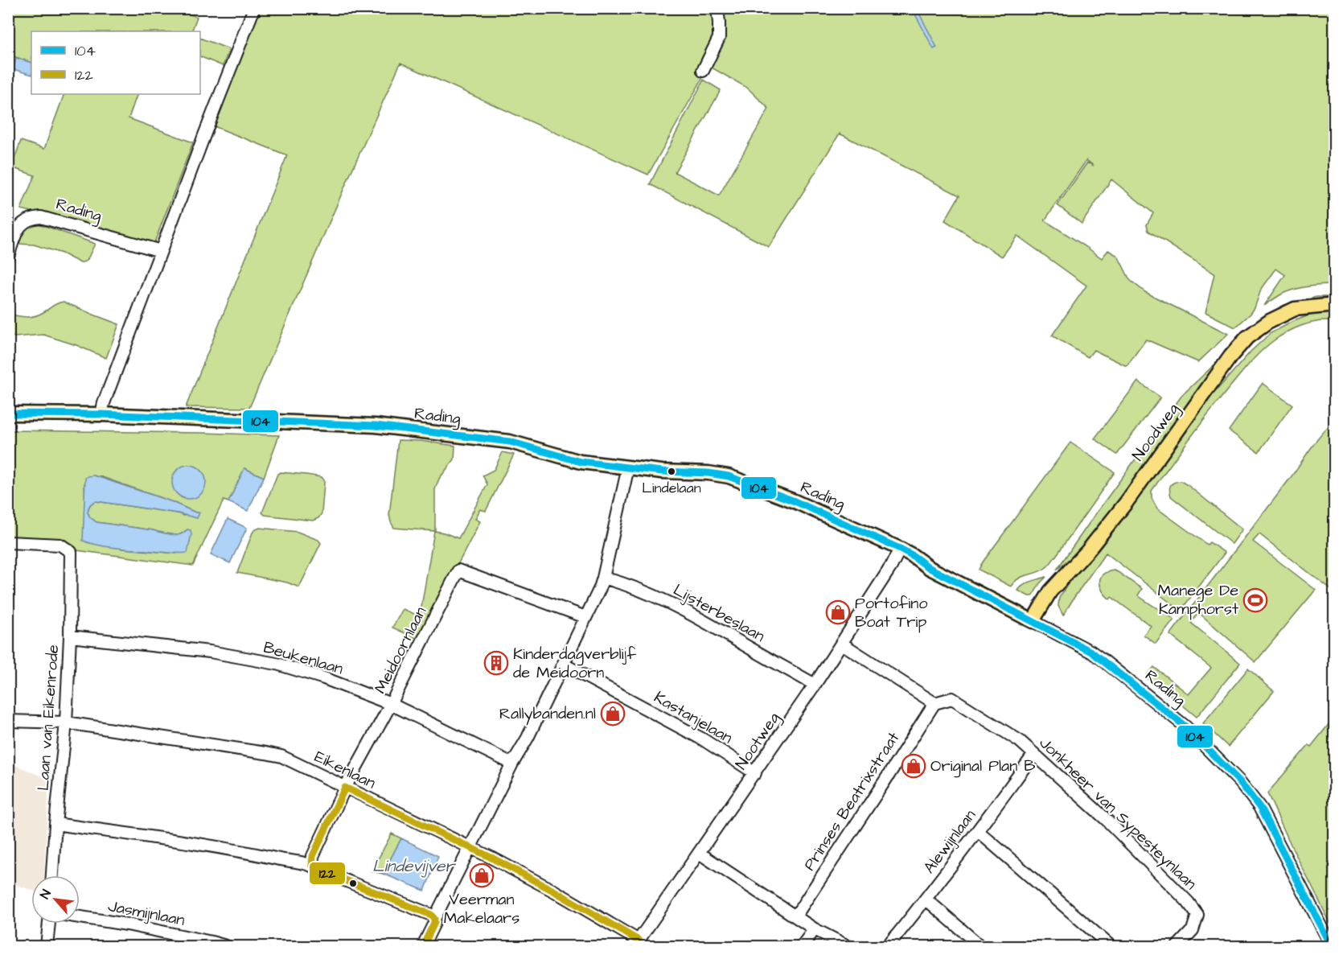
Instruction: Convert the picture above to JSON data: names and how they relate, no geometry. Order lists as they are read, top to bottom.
{
  "streets": {
    "main road": ["Rading", "Noodweg"],
    "street": [
      "Lijsterbeslaan",
      "Meidoornlaan",
      "Beukenlaan",
      "Laan van Eikenrode",
      "Kastanjelaan",
      "Nootweg",
      "Eikenlaan",
      "Prinses Beatrixstraat",
      "Jonkheer van Sypesteynlaan",
      "Alewijnlaan",
      "Jasmijnlaan"
    ]
  },
  "crossings": [
    ["Rading", "Noodweg"],
    ["Rading", "Nootweg"],
    ["Lijsterbeslaan", "Nootweg"],
    ["Meidoornlaan", "Beukenlaan"],
    ["Meidoornlaan", "Eikenlaan"],
    ["Beukenlaan", "Laan van Eikenrode"],
    ["Laan van Eikenrode", "Eikenlaan"],
    ["Kastanjelaan", "Nootweg"],
    ["Nootweg", "Eikenlaan"],
    ["Prinses Beatrixstraat", "Jonkheer van Sypesteynlaan"],
    ["Jonkheer van Sypesteynlaan", "Alewijnlaan"]
  ],
  "water": ["Lindevijver"],
  "places": {
    "other": ["Lindelaan"],
    "sports": ["Manege De Kamphorst"],
    "shop": [
      "Portofino Boat Trip",
      "Rallybanden.nl",
      "Original Plan B",
      "Veerman Makelaars"
    ],
    "building": ["Kinderdagverblijf de Meidoorn"]
  },
  "lines": ["transit line 104", "transit line 122"],
  "legend": ["104", "122"],
  "north": "top left"
}
